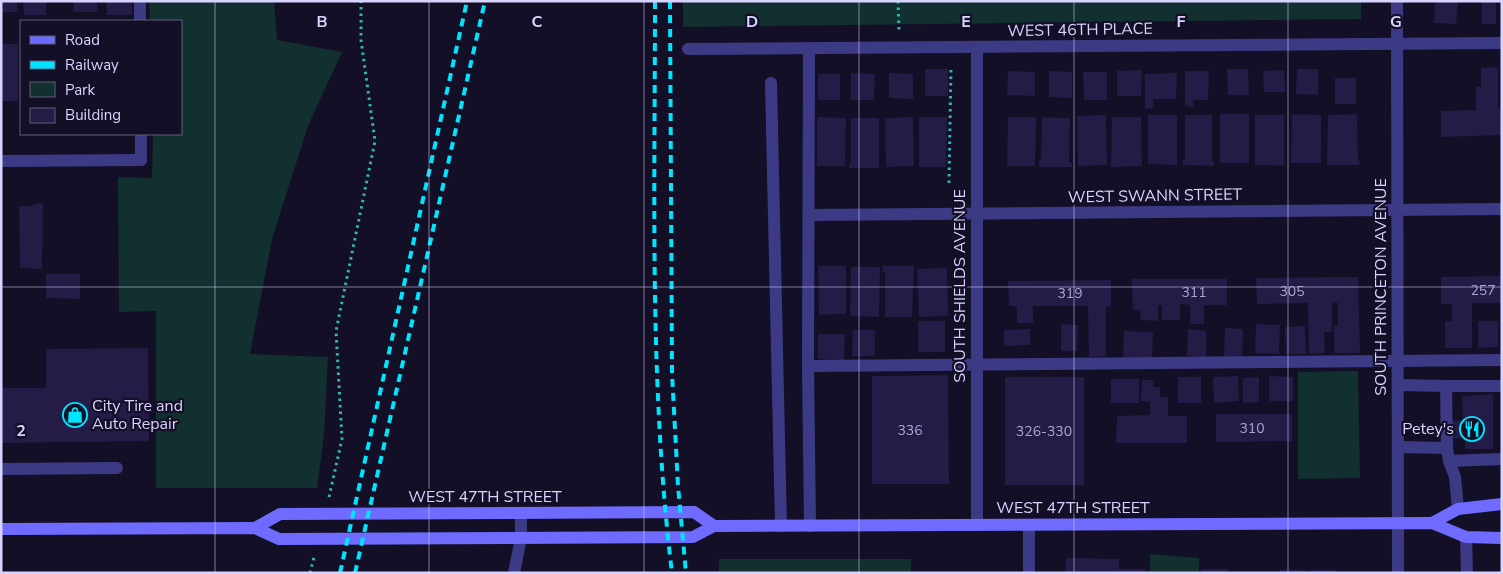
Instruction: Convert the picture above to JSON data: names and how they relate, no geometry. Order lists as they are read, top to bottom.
{
  "streets": {
    "main road": ["WEST 47TH STREET"],
    "street": [
      "WEST 46TH PLACE",
      "WEST SWANN STREET",
      "SOUTH SHIELDS AVENUE",
      "SOUTH PRINCETON AVENUE"
    ]
  },
  "crossings": [
    ["WEST 46TH PLACE", "SOUTH SHIELDS AVENUE"],
    ["WEST 46TH PLACE", "SOUTH PRINCETON AVENUE"],
    ["WEST SWANN STREET", "SOUTH SHIELDS AVENUE"],
    ["WEST SWANN STREET", "SOUTH PRINCETON AVENUE"],
    ["SOUTH SHIELDS AVENUE", "WEST 47TH STREET"],
    ["SOUTH PRINCETON AVENUE", "WEST 47TH STREET"]
  ],
  "places": {
    "shop": ["City Tire and Auto Repair"],
    "restaurant": ["Petey's"]
  },
  "house_numbers": [
    "257",
    "305",
    "311",
    "319",
    "310",
    "336",
    "326-330"
  ],
  "legend": [
    "Road",
    "Railway",
    "Park",
    "Building"
  ],
  "grid": {
    "columns": [
      "B",
      "C",
      "D",
      "E",
      "F",
      "G"
    ],
    "rows": ["2"]
  }
}
